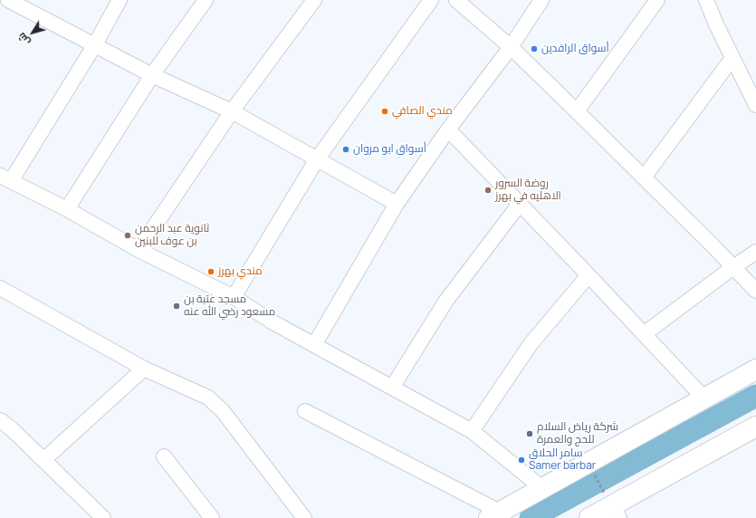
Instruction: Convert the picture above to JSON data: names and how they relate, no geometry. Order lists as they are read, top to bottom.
{
  "places": [
    "أسواق الرافدين",
    "مندي الصافي",
    "أسواق ابو مروان",
    "روضة السرور الاهليه في بهرز",
    "ثانوية عبد الرحمن بن عوف للبنين",
    "مندي بهرز",
    "مسجد عتبة بن مسعود رضي الله عنه",
    "شركة رياض السلام للحج والعمرة",
    "سامر الحلاق Samer barbar"
  ],
  "north": "bottom left"
}
